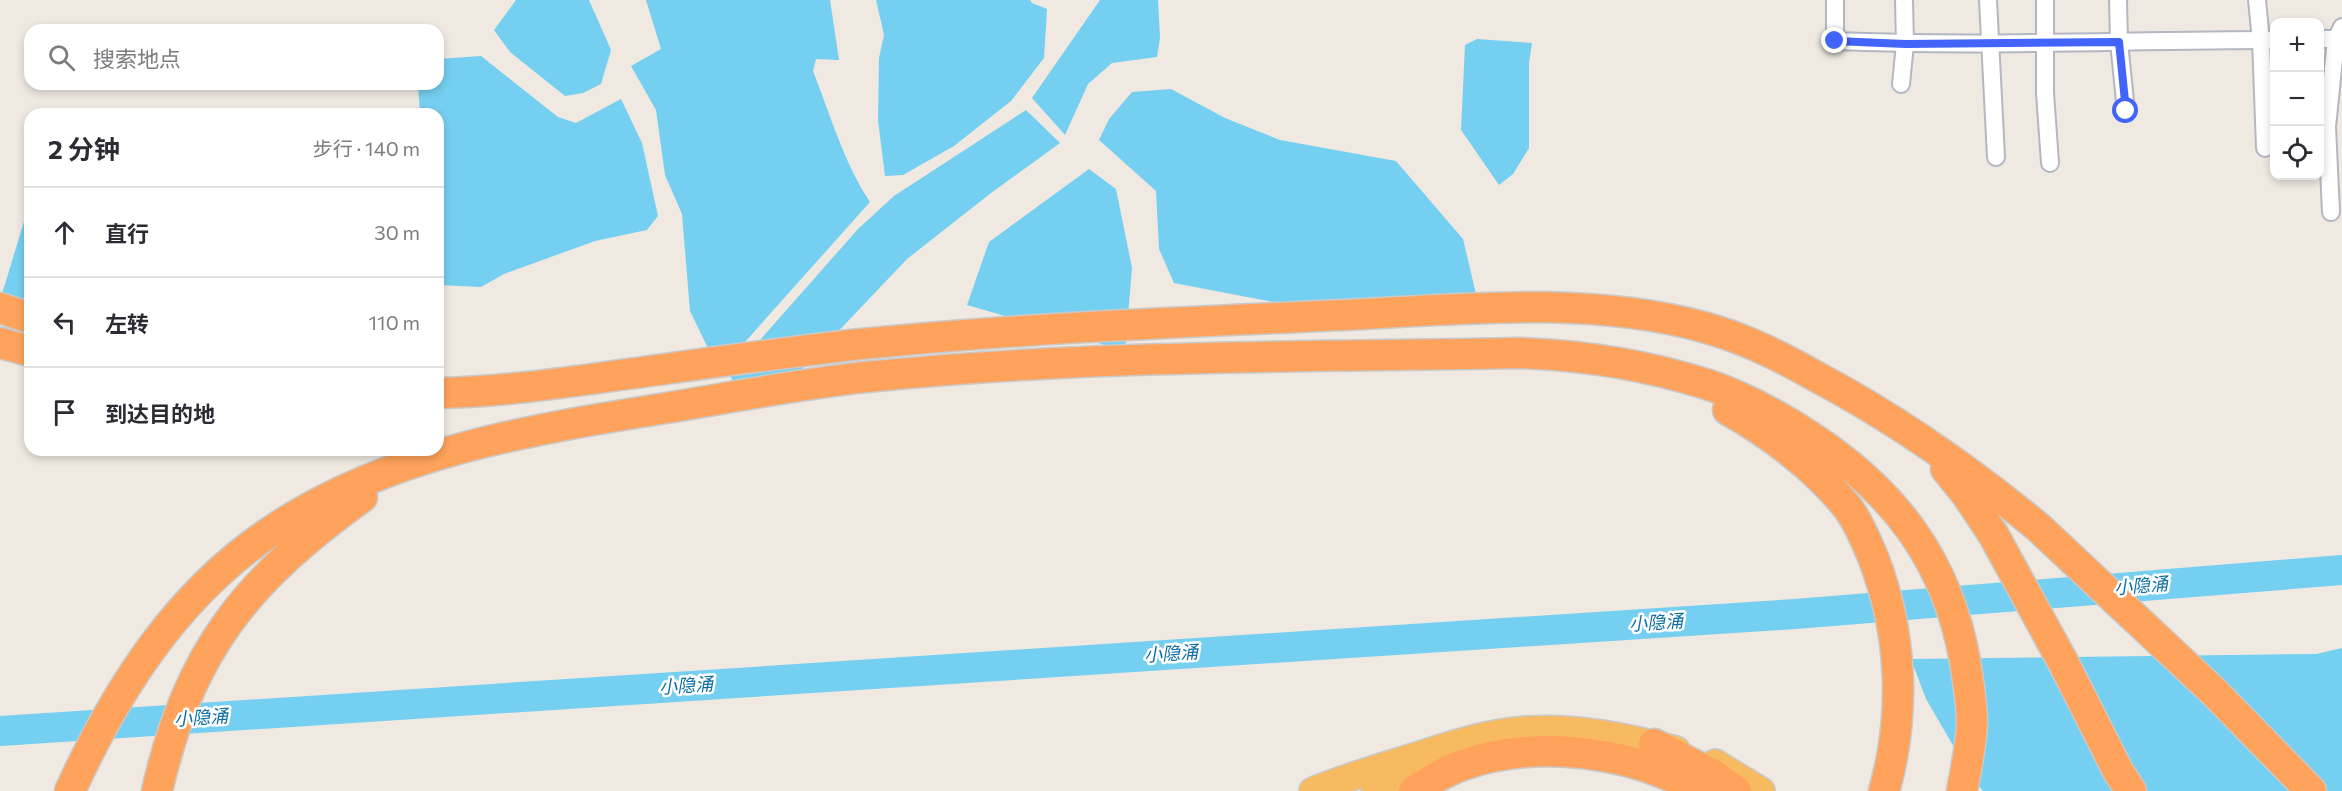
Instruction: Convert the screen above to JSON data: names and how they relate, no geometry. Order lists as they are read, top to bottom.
{
  "water": ["小隐涌"],
  "page": {
    "map_buttons": ["+", "−"],
    "search": "搜索地点",
    "heading": ["2 分钟", "步行 · 140 m"],
    "list": [
      ["直行", "30 m"],
      ["左转", "110 m"],
      "到达目的地"
    ]
  }
}
